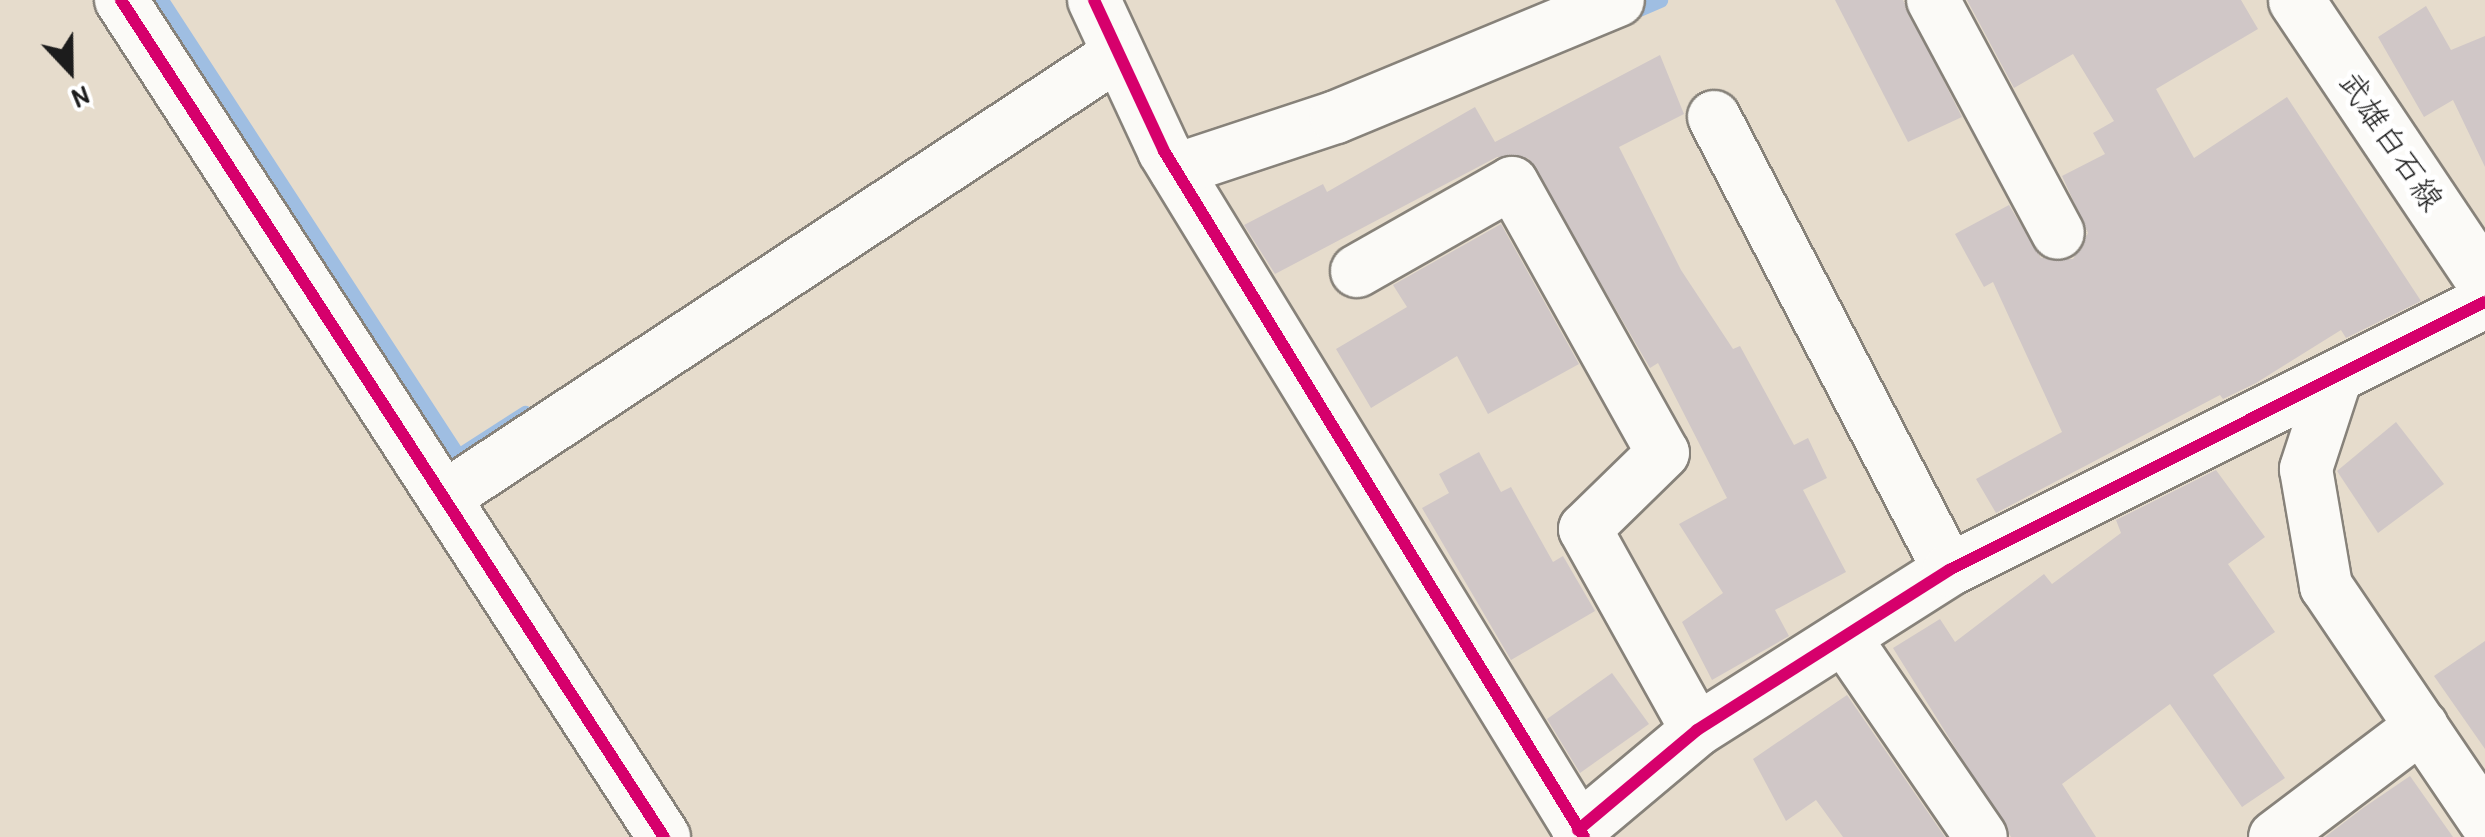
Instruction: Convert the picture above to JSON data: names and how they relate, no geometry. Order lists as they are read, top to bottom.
{
  "streets": {
    "main road": ["武雄白石線"]
  },
  "north": "bottom"
}
